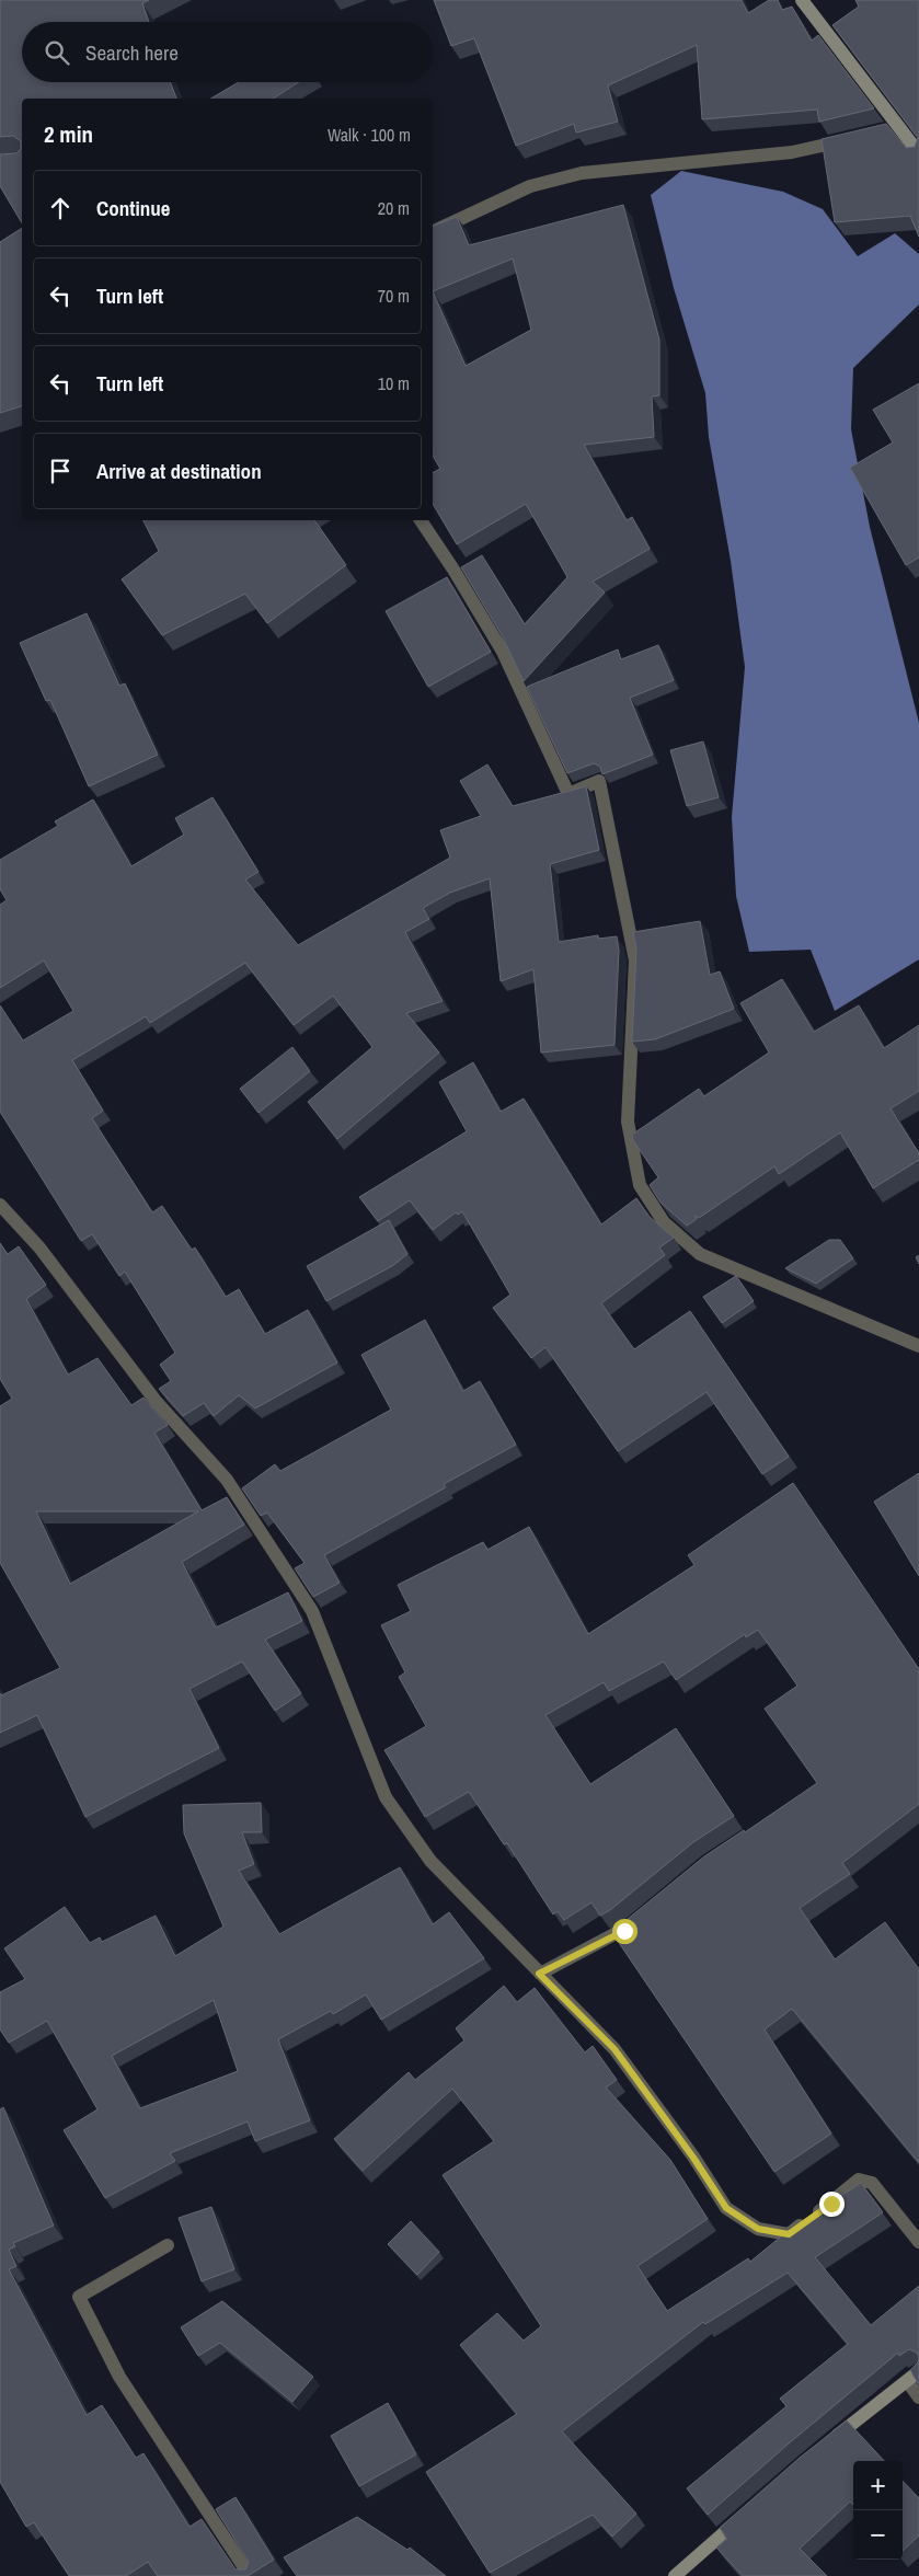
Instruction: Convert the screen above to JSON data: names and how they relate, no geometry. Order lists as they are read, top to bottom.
{
  "page": {
    "search": "Search here",
    "heading": ["2 min", "Walk · 100 m"],
    "list": [
      ["Continue", "20 m"],
      ["Turn left", "70 m"],
      ["Turn left", "10 m"],
      "Arrive at destination"
    ],
    "map_buttons": ["+", "−"]
  }
}
